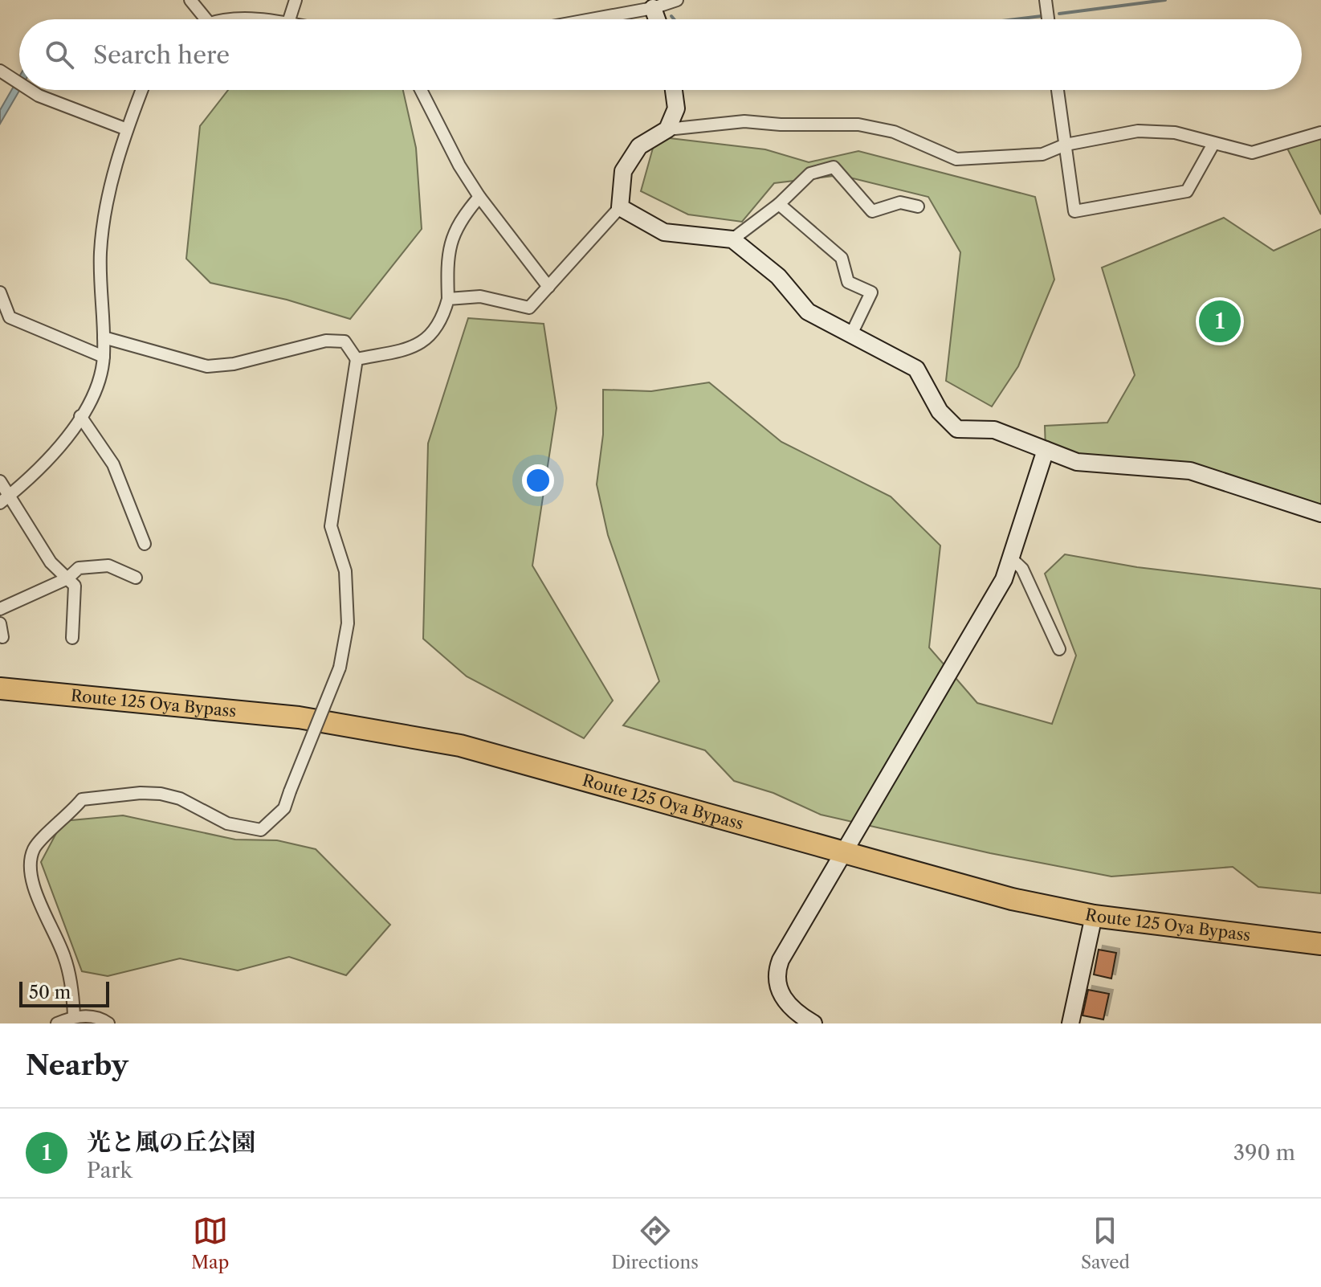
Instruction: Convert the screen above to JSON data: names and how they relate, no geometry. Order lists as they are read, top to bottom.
{
  "streets": {
    "highway": ["Route 125 Oya Bypass"]
  },
  "scale_bar": "50 m",
  "page": {
    "search": "Search here",
    "pins": "1",
    "scale": "50 m",
    "heading": "Nearby",
    "list": [
      {
        "mark": "1",
        "name": "光と風の丘公園",
        "note": "Park",
        "value": "390 m"
      }
    ],
    "nav": ["Map", "Directions", "Saved"]
  }
}
